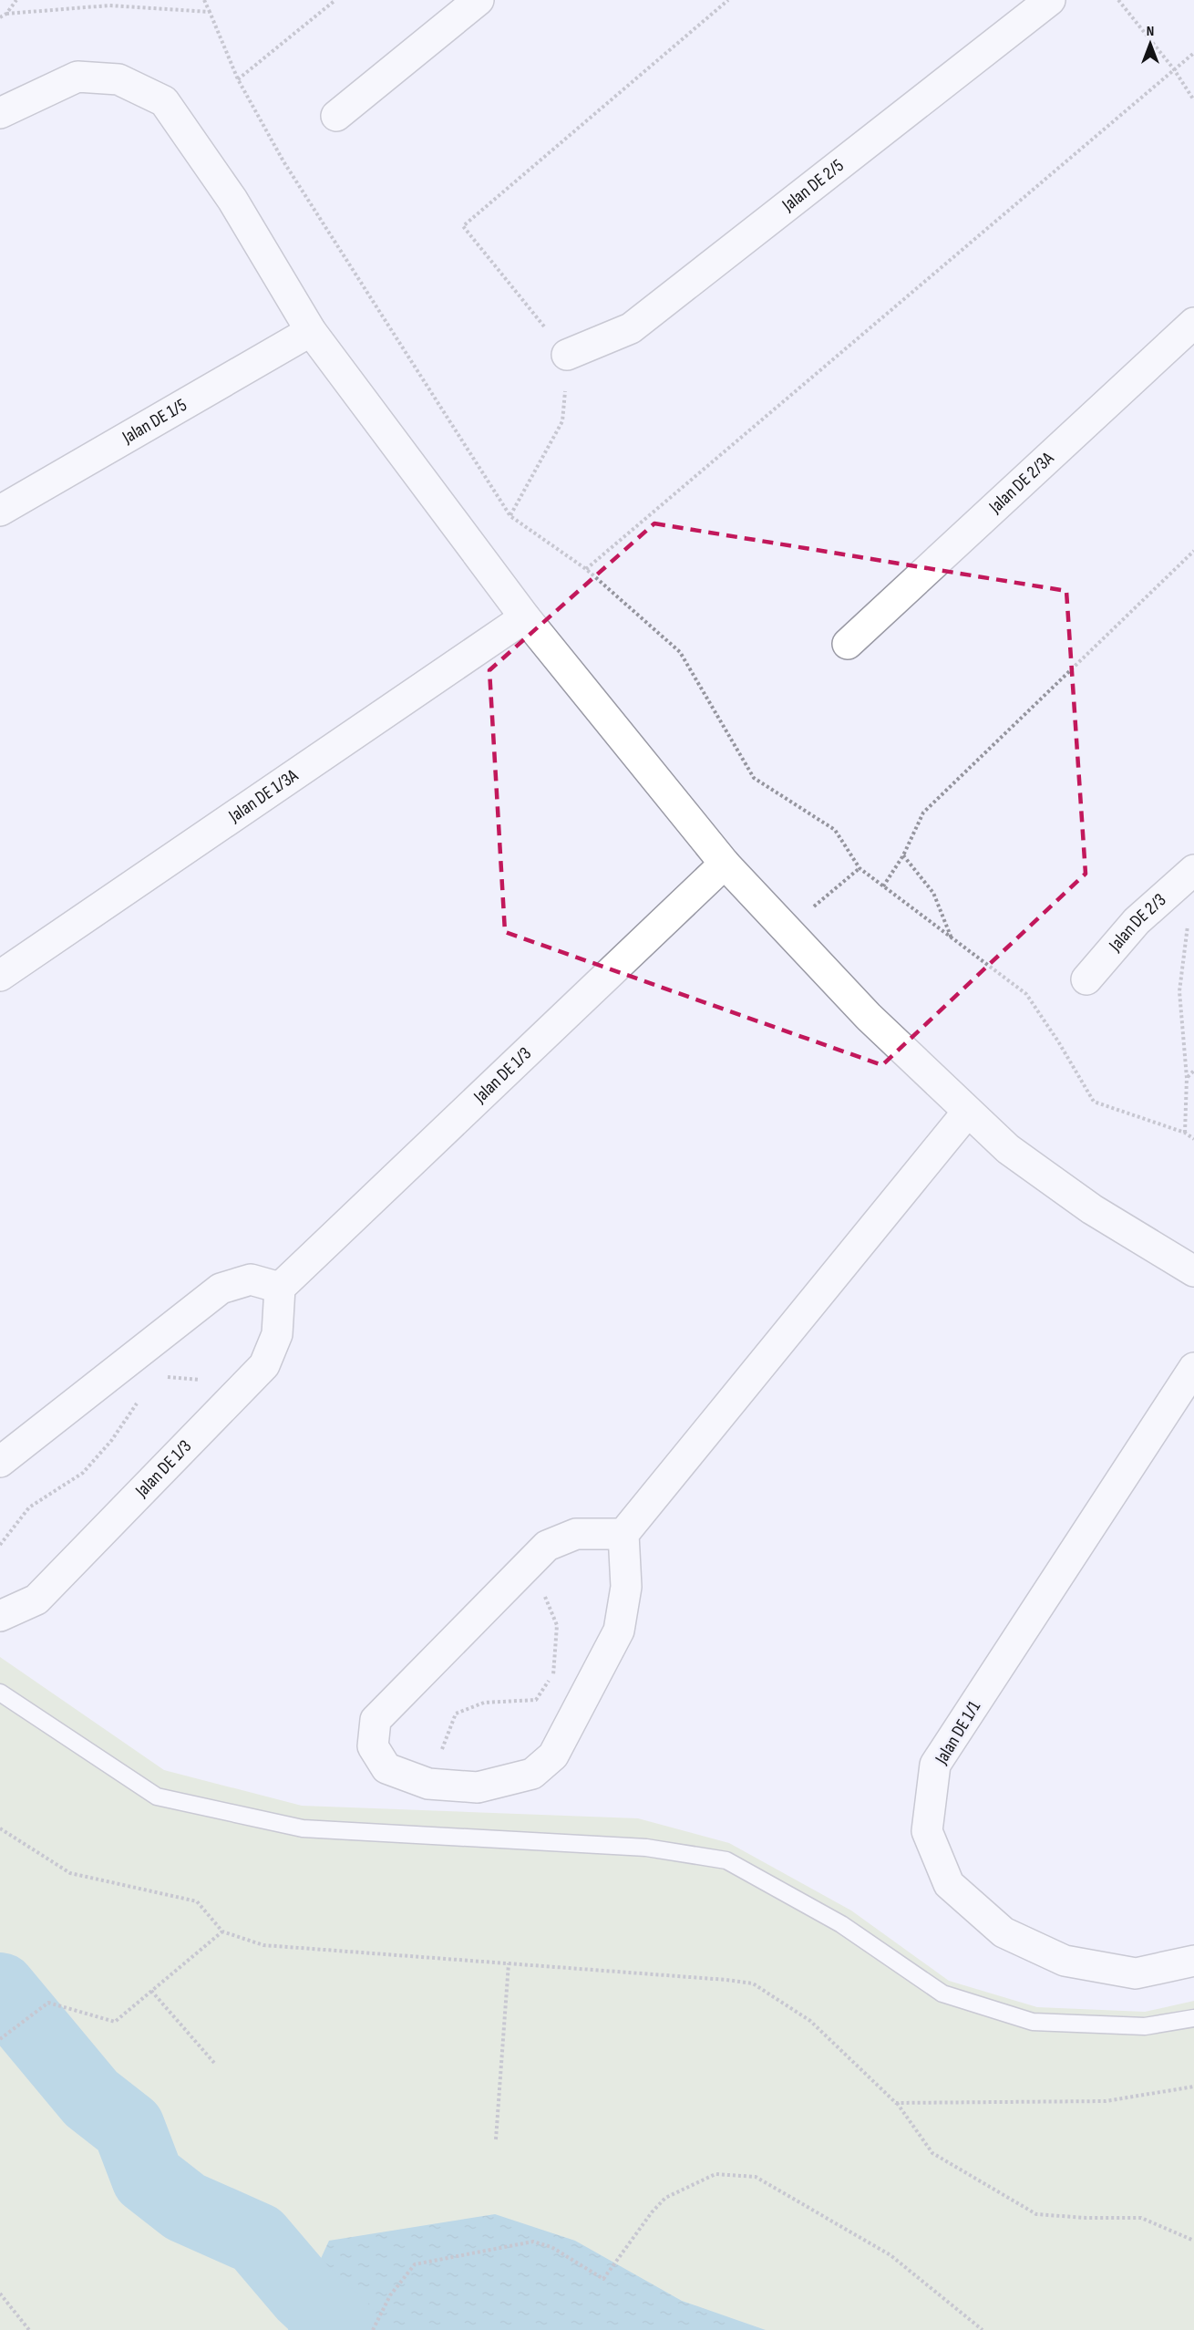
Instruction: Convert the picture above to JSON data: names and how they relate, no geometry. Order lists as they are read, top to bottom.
{
  "streets": {
    "street": [
      "Jalan DE 2/5",
      "Jalan DE 1/5",
      "Jalan DE 2/3A",
      "Jalan DE 1/3A",
      "Jalan DE 2/3",
      "Jalan DE 1/3",
      "Jalan DE 1/1"
    ]
  },
  "north": "top"
}
